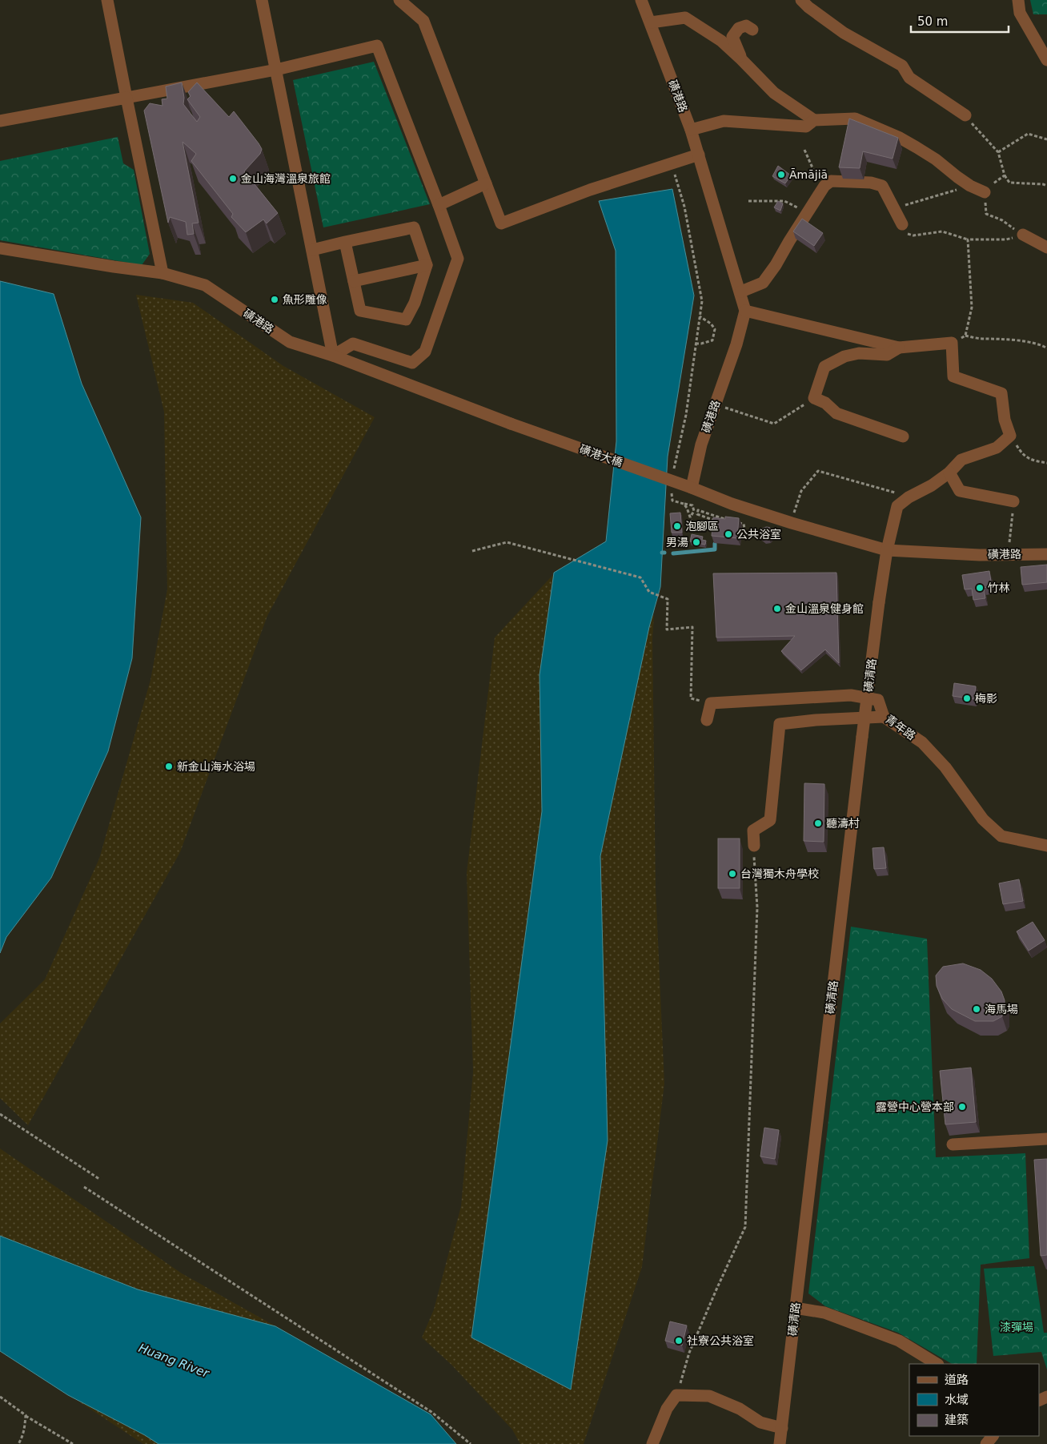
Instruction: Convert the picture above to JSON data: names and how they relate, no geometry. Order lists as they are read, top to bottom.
{
  "streets": {
    "street": [
      "磺港路",
      "磺港大橋",
      "磺清路",
      "青年路"
    ]
  },
  "crossings": [
    ["磺港路", "磺港大橋"],
    ["磺港路", "磺清路"]
  ],
  "water": ["Huang River"],
  "parks": ["漆彈場"],
  "places": [
    "Āmājiā",
    "金山海灣溫泉旅館",
    "魚形雕像",
    "泡腳區",
    "公共浴室",
    "男湯",
    "竹林",
    "金山溫泉健身館",
    "梅影",
    "新金山海水浴場",
    "聽濤村",
    "台灣獨木舟學校",
    "海馬場",
    "露營中心營本部",
    "社寮公共浴室"
  ],
  "legend": ["道路", "水域", "建築"],
  "scale_bar": "50 m"
}
